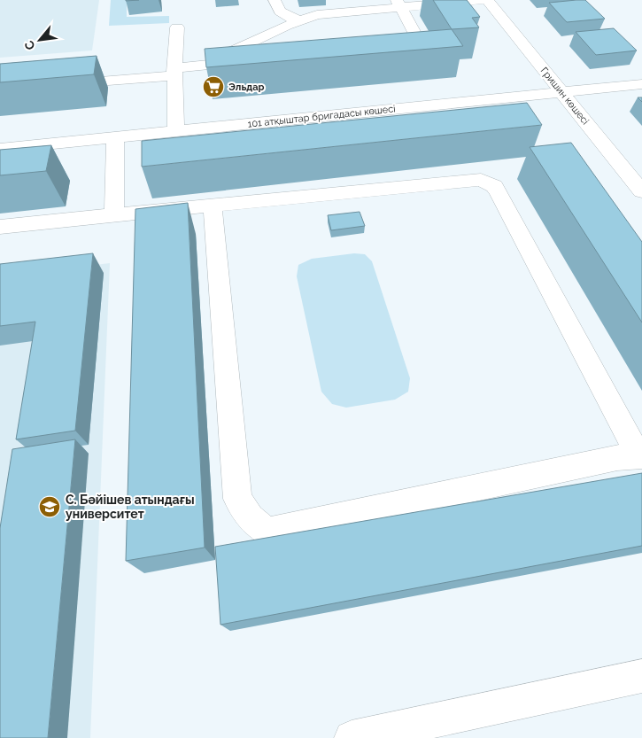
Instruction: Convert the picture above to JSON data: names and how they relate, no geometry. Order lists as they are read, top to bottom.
{
  "streets": {
    "street": ["Гришин көшесі", "101 атқыштар бригадасы көшесі"]
  },
  "crossings": [
    ["Гришин көшесі", "101 атқыштар бригадасы көшесі"]
  ],
  "places": {
    "supermarket": ["Эльдар"],
    "school or university": ["С. Бәйішев атындағы университет"]
  },
  "north": "bottom left"
}
